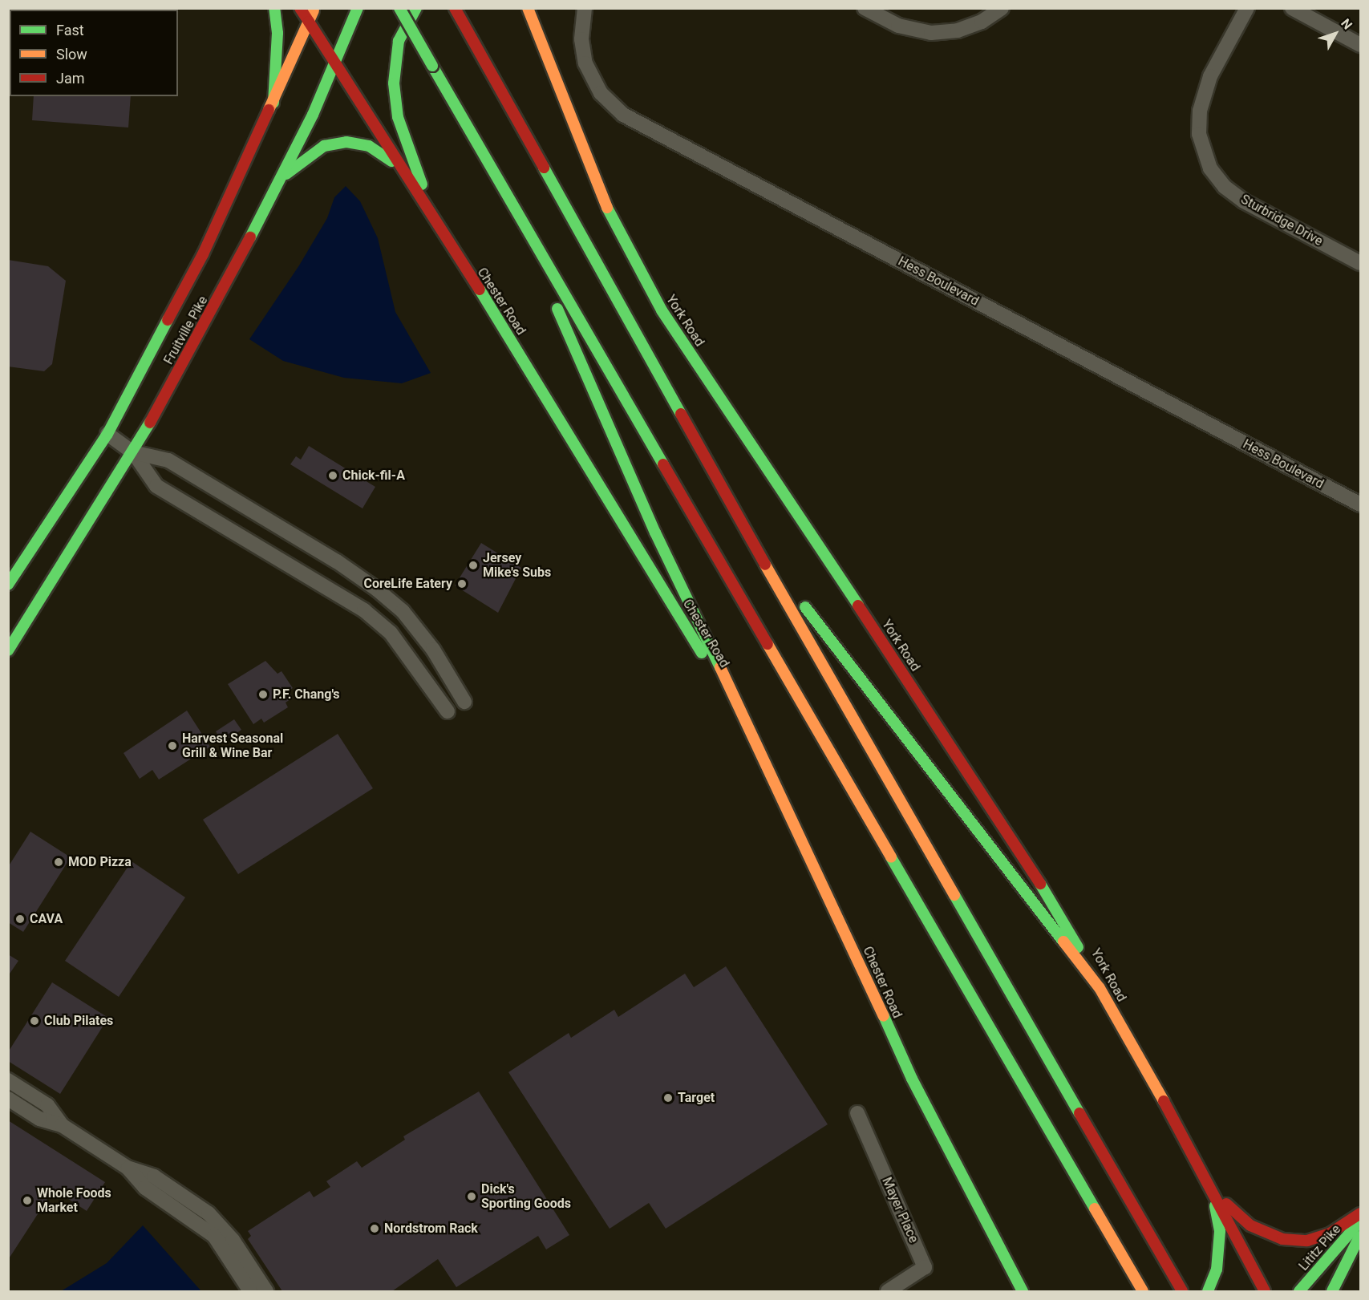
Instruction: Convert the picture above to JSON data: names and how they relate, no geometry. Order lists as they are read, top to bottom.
{
  "streets": {
    "main road": [
      "Chester Road",
      "York Road",
      "Fruitville Pike",
      "Lititz Pike"
    ],
    "street": ["Sturbridge Drive", "Hess Boulevard", "Mayer Place"]
  },
  "crossings": [
    ["Chester Road", "Fruitville Pike"]
  ],
  "places": [
    "Chick-fil-A",
    "Jersey Mike's Subs",
    "CoreLife Eatery",
    "P.F. Chang's",
    "Harvest Seasonal Grill & Wine Bar",
    "MOD Pizza",
    "CAVA",
    "Club Pilates",
    "Target",
    "Dick's Sporting Goods",
    "Whole Foods Market",
    "Nordstrom Rack"
  ],
  "legend": ["Fast", "Slow", "Jam"],
  "north": "top right"
}
